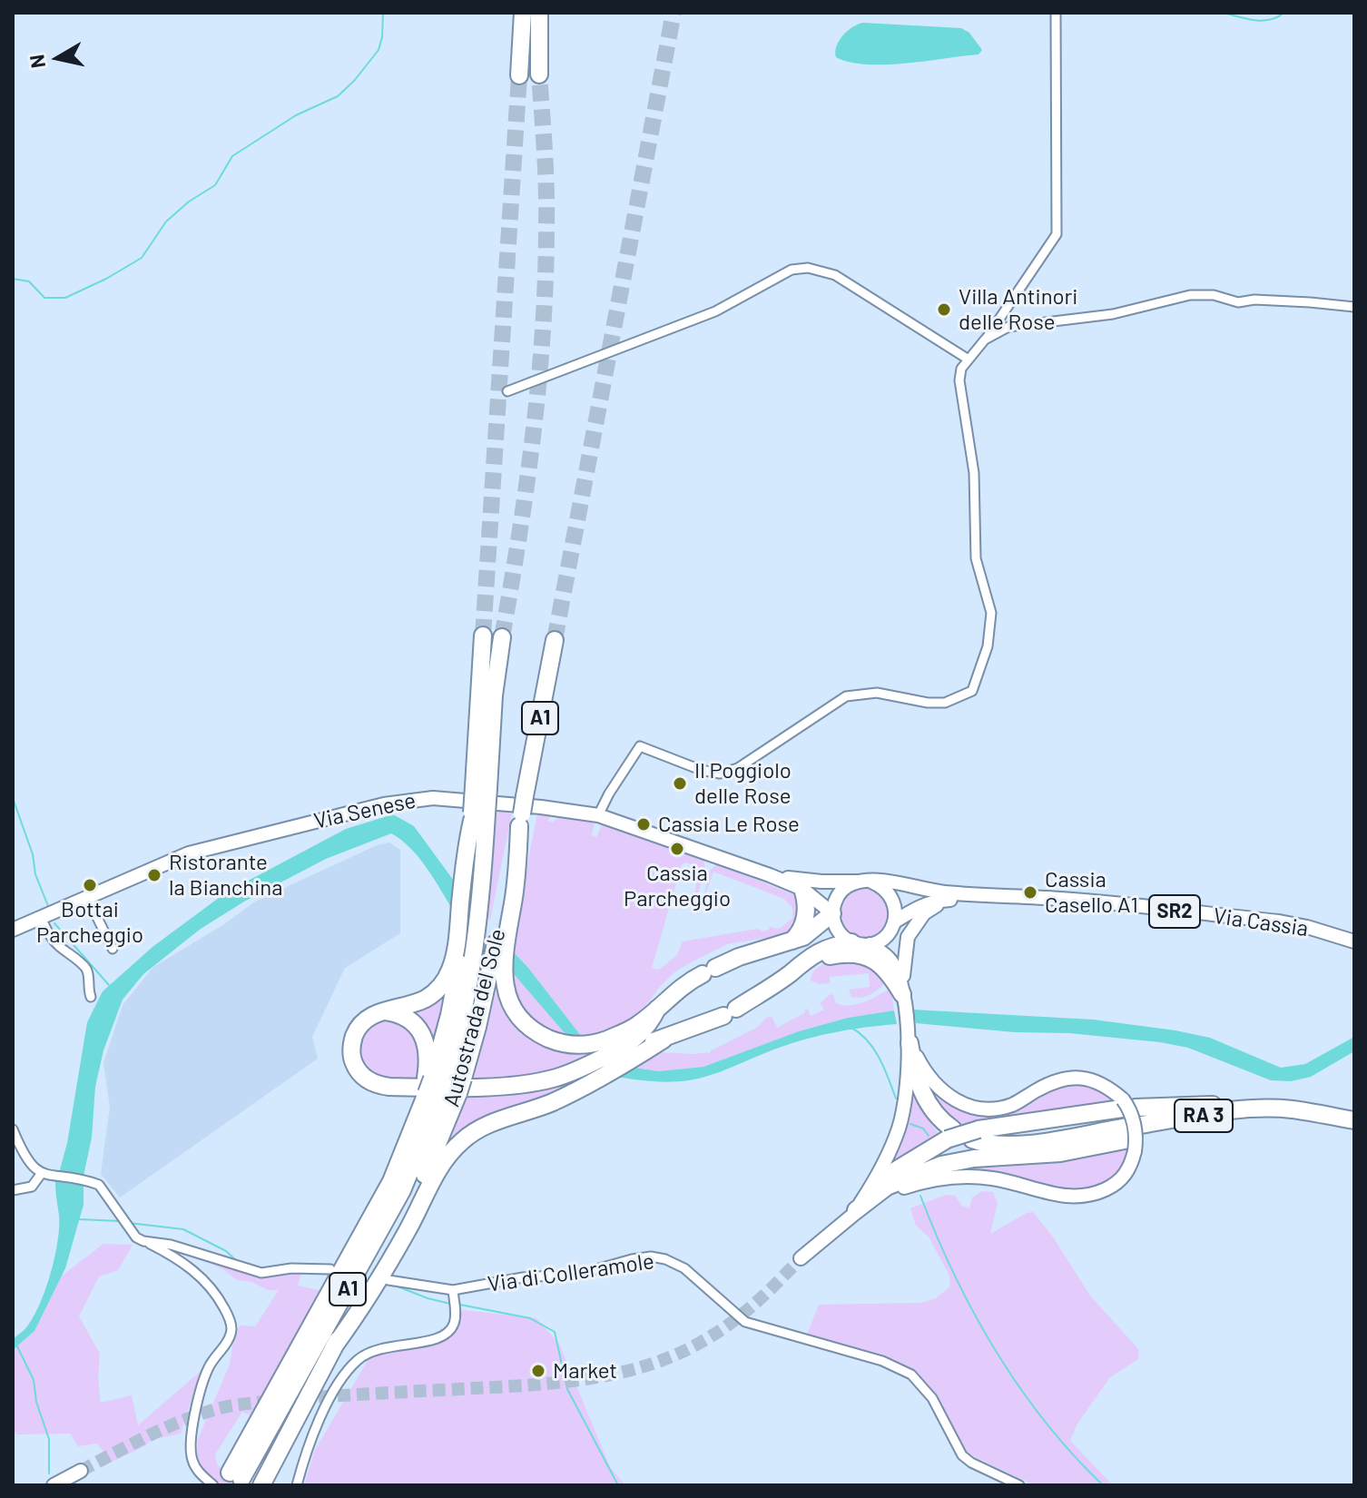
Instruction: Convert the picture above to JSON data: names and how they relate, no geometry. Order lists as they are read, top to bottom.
{
  "streets": {
    "highway": ["A1", "Autostrada del Sole", "RA 3"],
    "main road": ["Via Senese", "SR2", "Via Cassia"],
    "street": ["Via di Colleramole"]
  },
  "crossings": [
    ["Via Senese", "SR2"],
    ["Via Senese", "Via Cassia"],
    ["SR2", "Via Cassia"]
  ],
  "places": [
    "Villa Antinori delle Rose",
    "Il Poggiolo delle Rose",
    "Cassia Le Rose",
    "Cassia Parcheggio",
    "Ristorante la Bianchina",
    "Bottai Parcheggio",
    "Cassia Casello A1",
    "Market"
  ],
  "north": "left"
}
